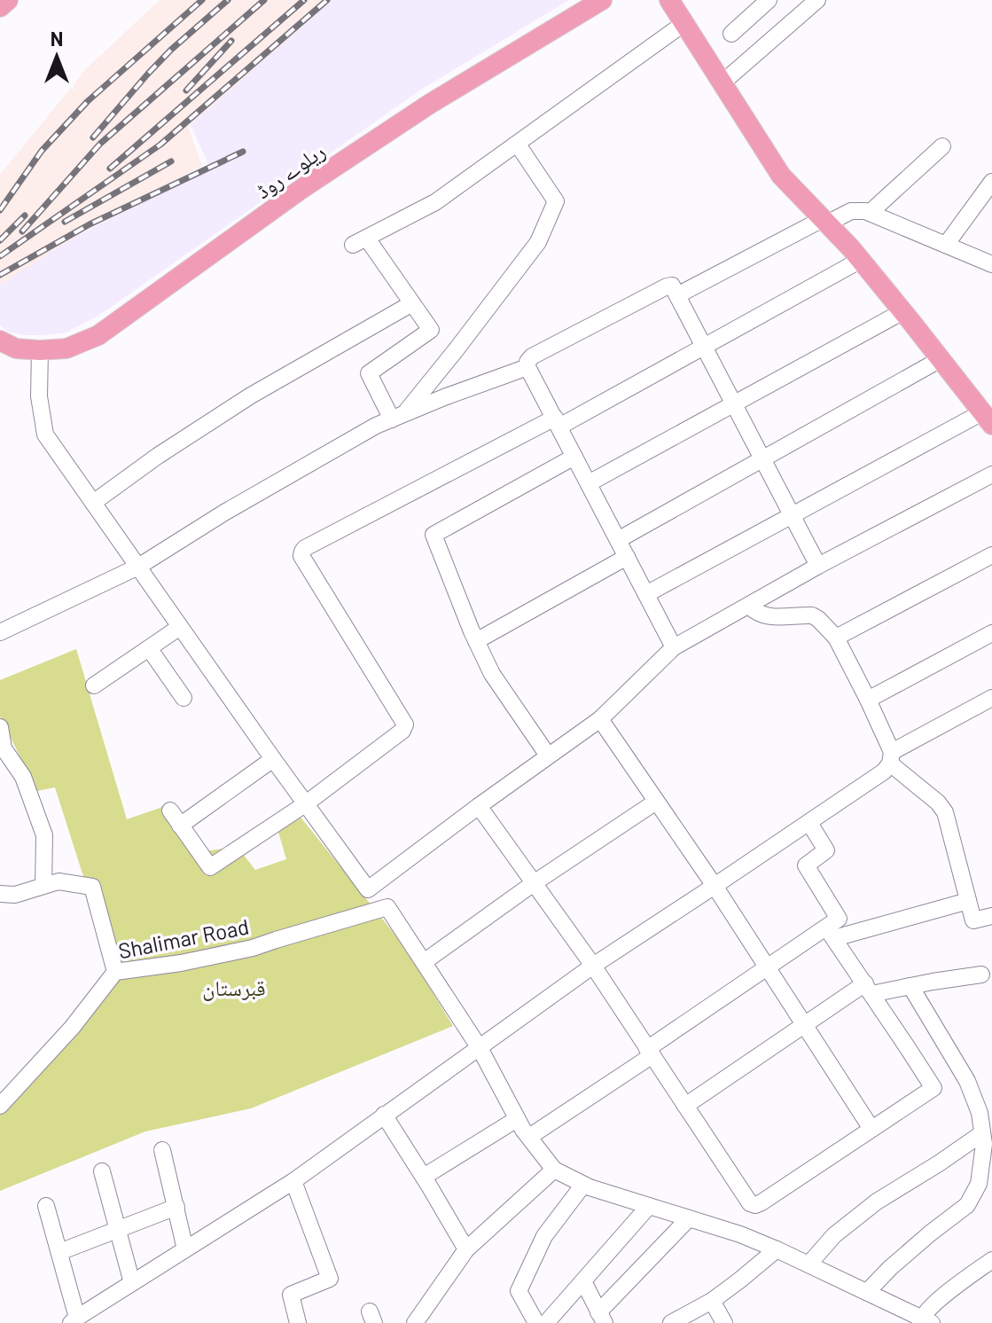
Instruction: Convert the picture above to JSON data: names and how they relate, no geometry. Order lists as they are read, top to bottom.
{
  "streets": {
    "main road": ["ریلوے روڈ"],
    "street": ["Shalimar Road"]
  },
  "parks": ["قبرستان"],
  "north": "top"
}
